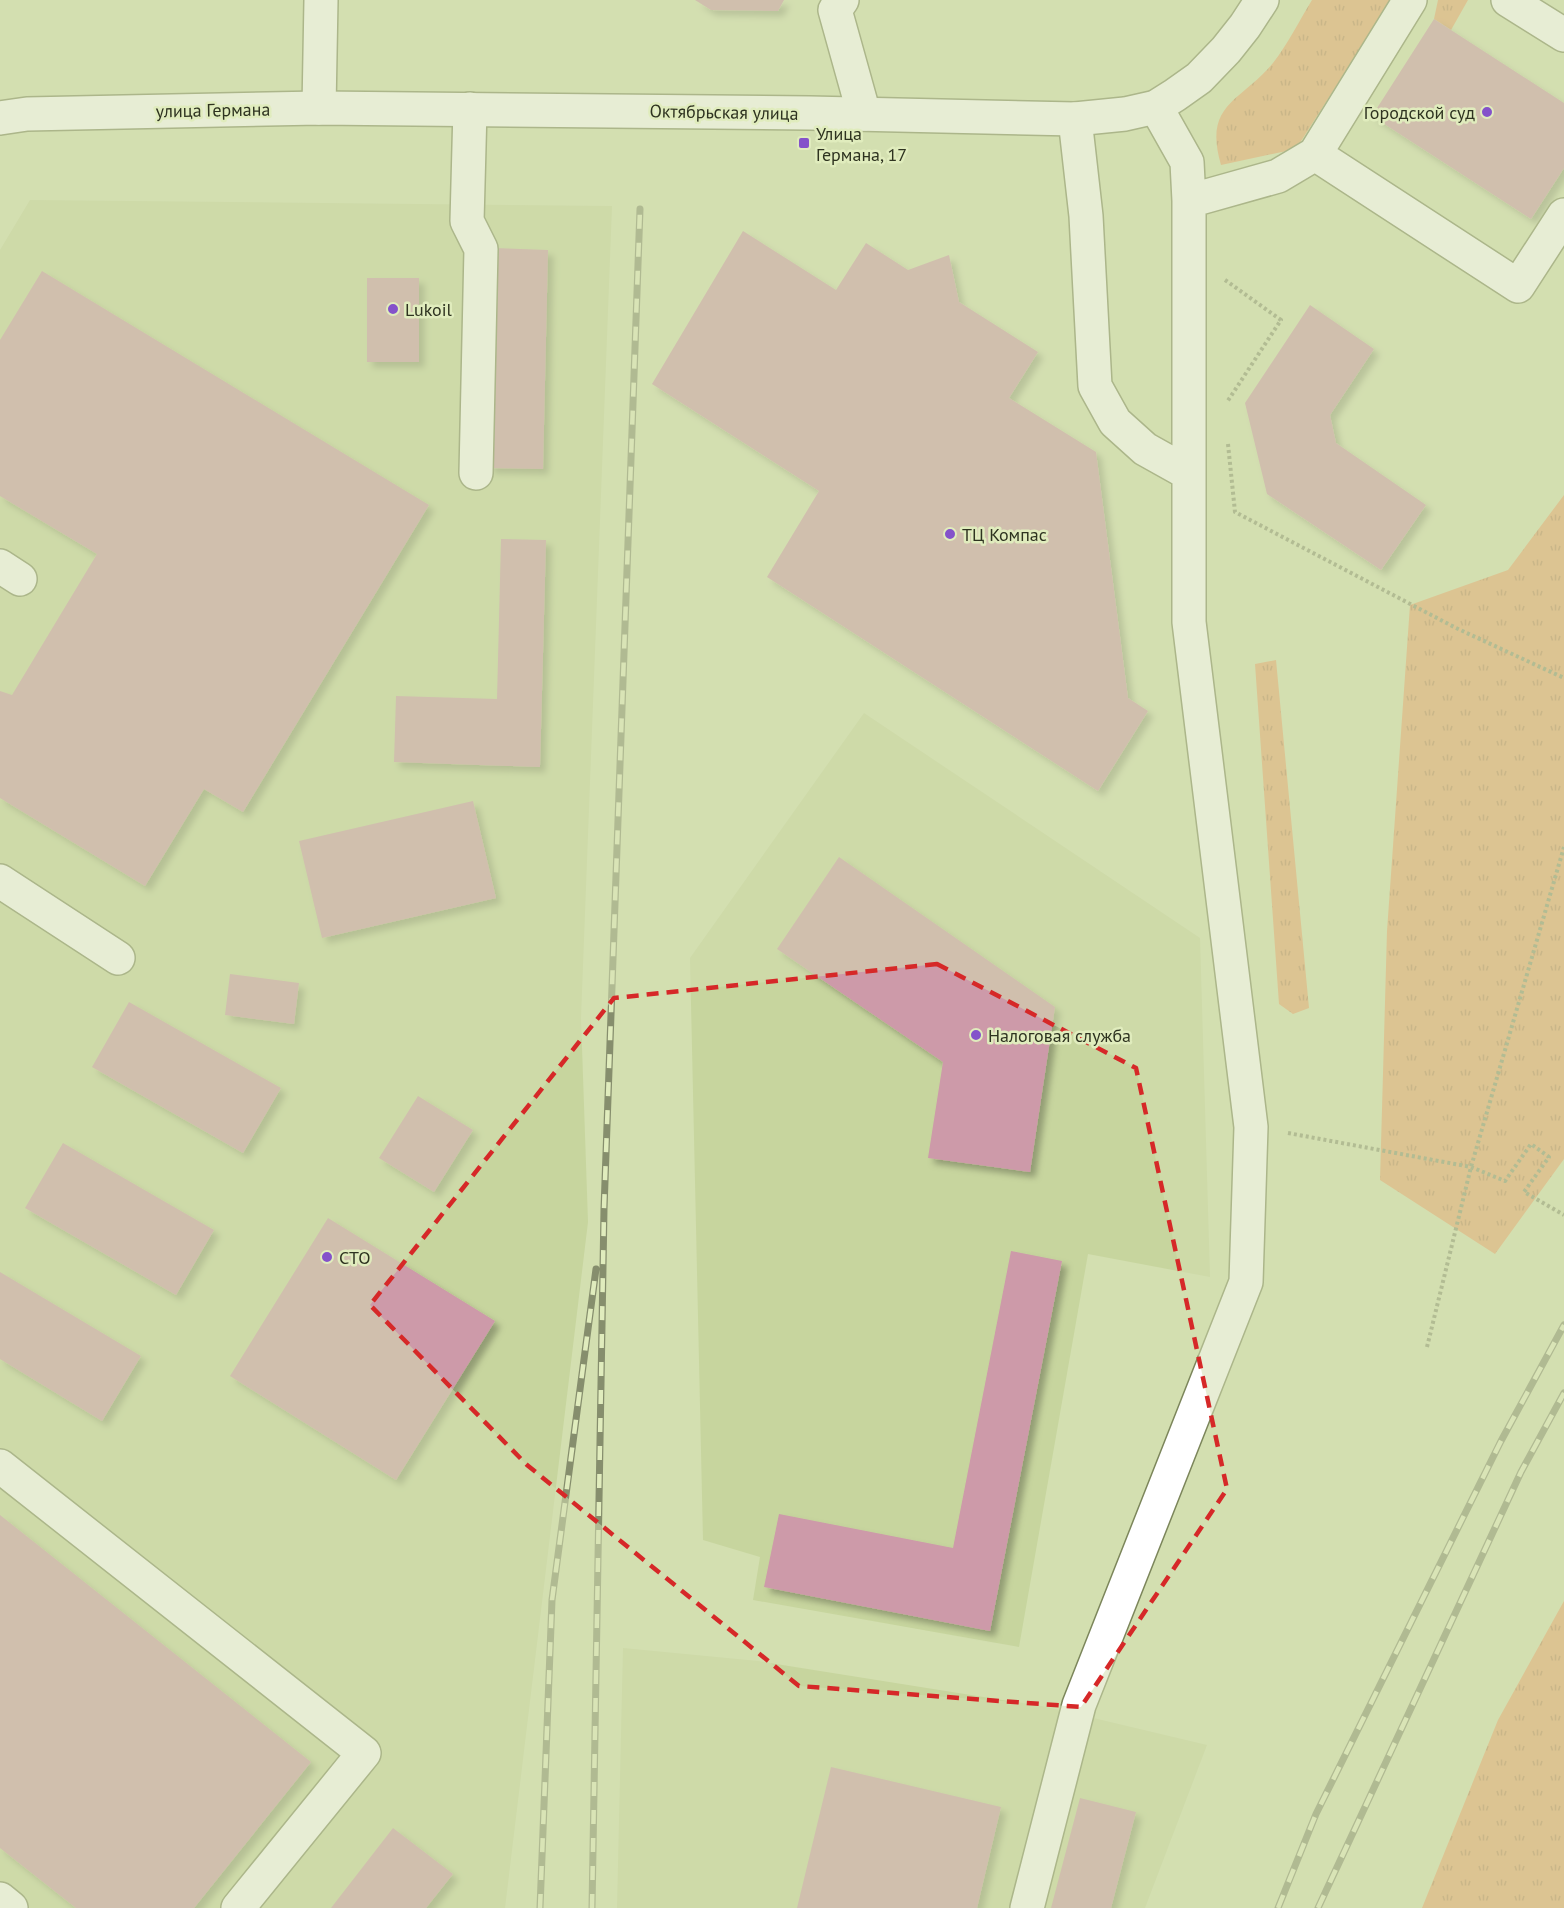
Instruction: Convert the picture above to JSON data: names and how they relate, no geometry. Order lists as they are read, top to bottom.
{
  "streets": {
    "main road": ["улица Германа", "Октябрьская улица"]
  },
  "crossings": [
    ["улица Германа", "Октябрьская улица"]
  ],
  "places": {
    "other": [
      "Городской суд",
      "Lukoil",
      "ТЦ Компас",
      "Налоговая служба",
      "СТО"
    ],
    "transit": ["Улица Германа, 17"]
  }
}
